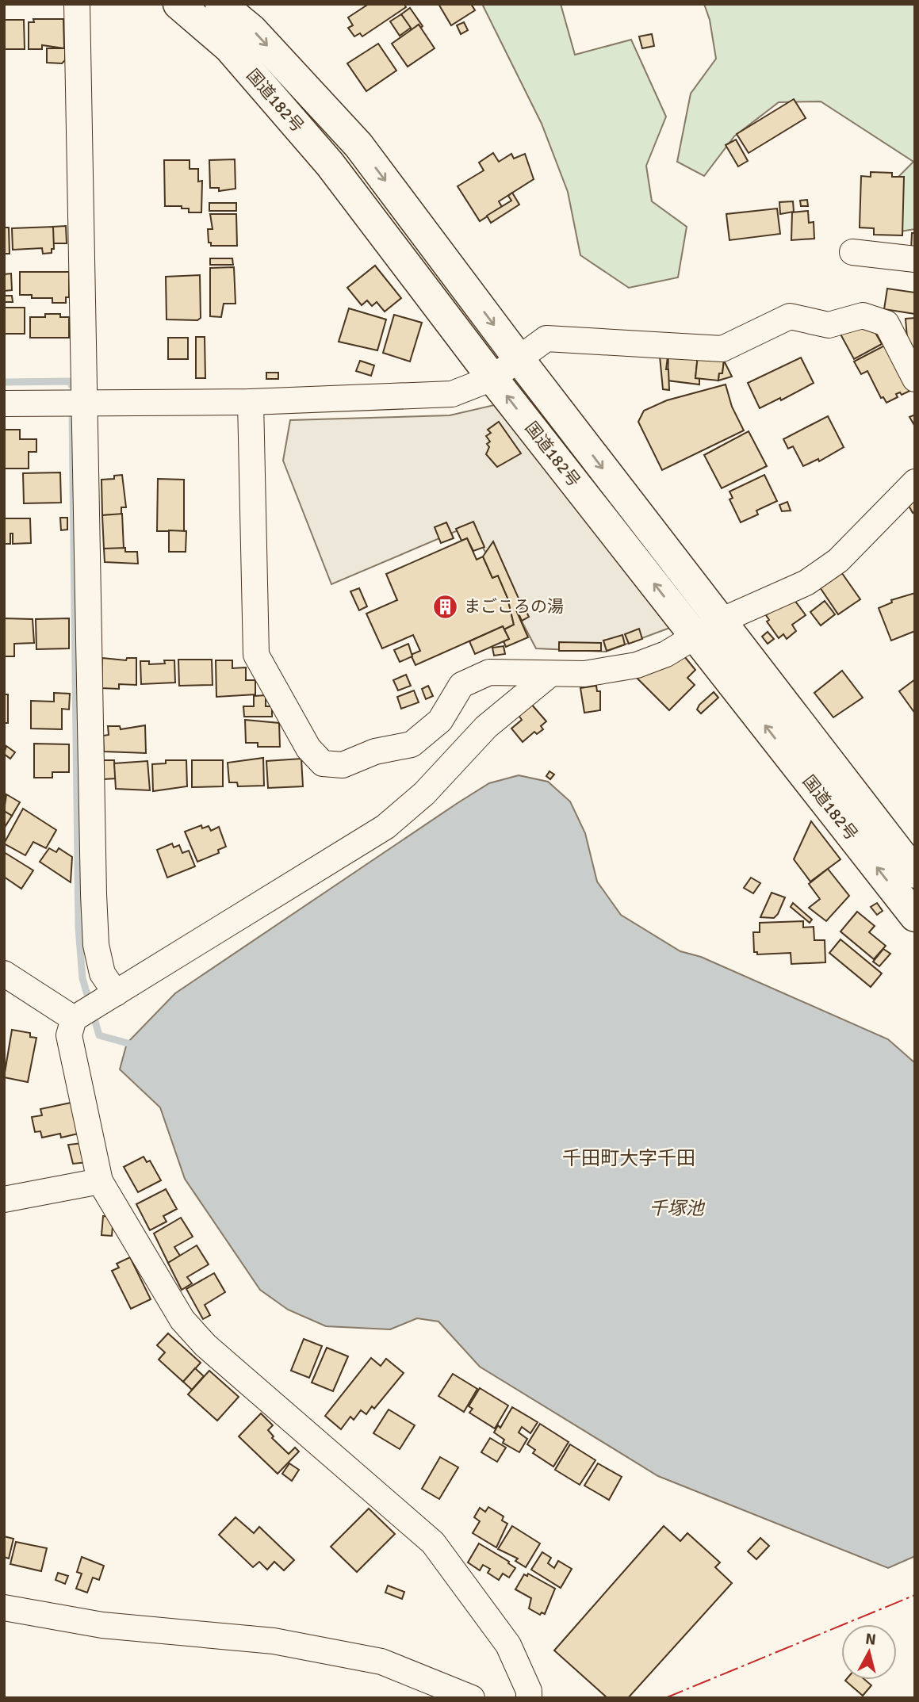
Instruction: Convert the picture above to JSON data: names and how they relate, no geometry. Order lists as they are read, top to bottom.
{
  "streets": {
    "highway": ["国道182号"]
  },
  "districts": ["千田町大字千田"],
  "water": ["千塚池"],
  "places": {
    "building": ["まごころの湯"]
  },
  "north": "top"
}
